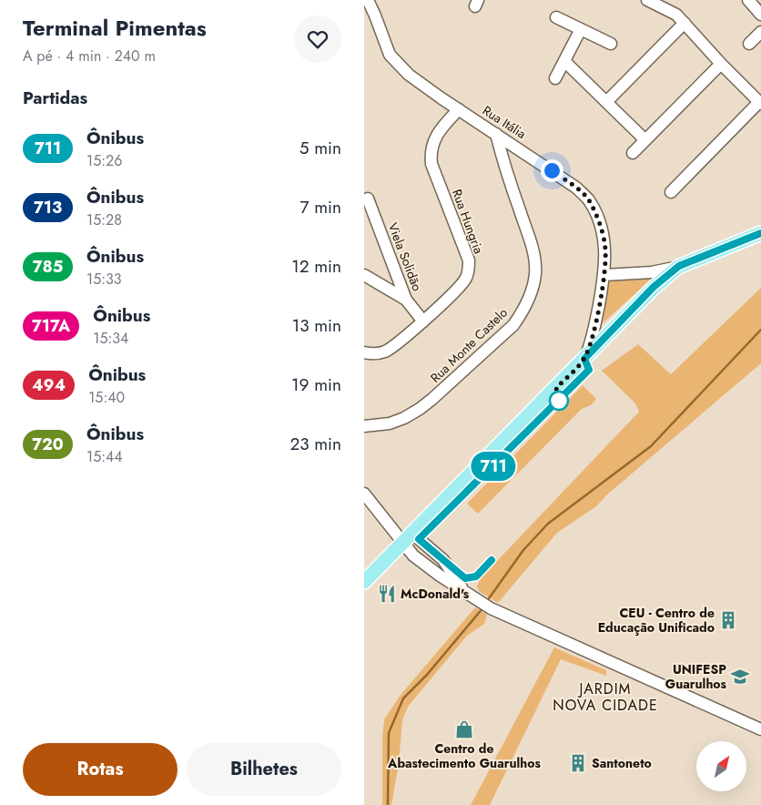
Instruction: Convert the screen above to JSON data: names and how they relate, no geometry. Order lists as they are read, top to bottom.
{
  "streets": {
    "street": [
      "Rua Itália",
      "Rua Hungria",
      "Viela Solidão",
      "Rua Monte Castelo"
    ]
  },
  "crossings": [
    ["Rua Itália", "Rua Hungria"],
    ["Rua Itália", "Rua Monte Castelo"],
    ["Rua Hungria", "Viela Solidão"]
  ],
  "districts": ["JARDIM NOVA CIDADE"],
  "places": {
    "restaurant": ["McDonald's"],
    "building": ["CEU - Centro de Educação Unificado", "Santoneto"],
    "school or university": ["UNIFESP Guarulhos"],
    "shop": ["Centro de Abastecimento Guarulhos"]
  },
  "lines": ["bus line 711"],
  "north": "top right",
  "page": {
    "heading": [
      ["Terminal Pimentas", "A pé · 4 min · 240 m"],
      "Partidas"
    ],
    "on_map": "711",
    "list": [
      {
        "mark": "711",
        "name": "Ônibus",
        "note": "15:26",
        "value": "5 min"
      },
      {
        "mark": "713",
        "name": "Ônibus",
        "note": "15:28",
        "value": "7 min"
      },
      {
        "mark": "785",
        "name": "Ônibus",
        "note": "15:33",
        "value": "12 min"
      },
      {
        "mark": "717A",
        "name": "Ônibus",
        "note": "15:34",
        "value": "13 min"
      },
      {
        "mark": "494",
        "name": "Ônibus",
        "note": "15:40",
        "value": "19 min"
      },
      {
        "mark": "720",
        "name": "Ônibus",
        "note": "15:44",
        "value": "23 min"
      }
    ],
    "buttons": ["Rotas", "Bilhetes"]
  }
}
